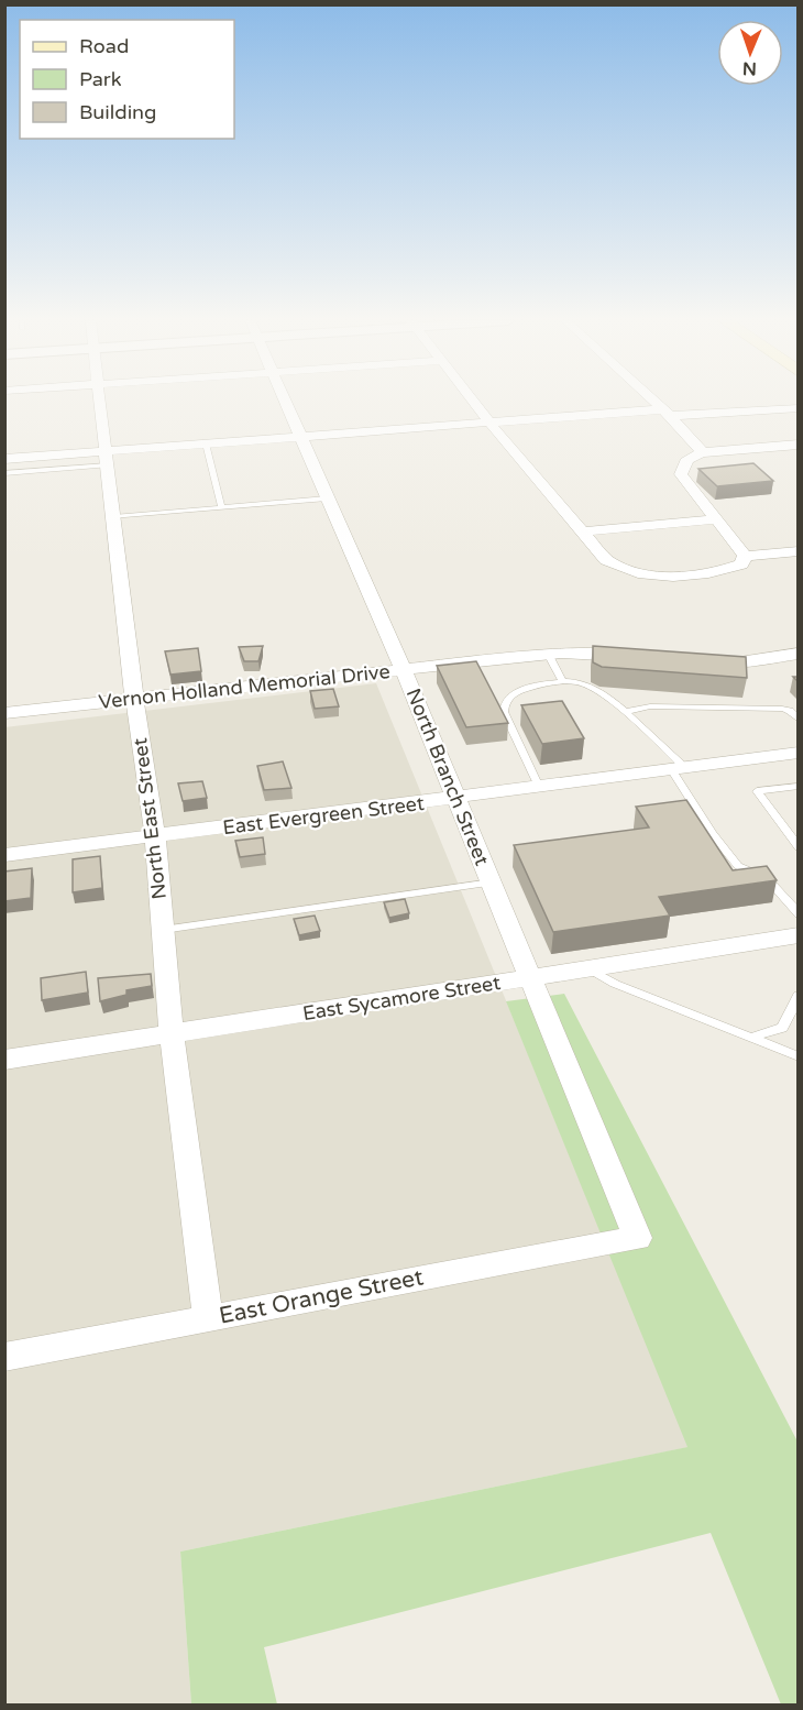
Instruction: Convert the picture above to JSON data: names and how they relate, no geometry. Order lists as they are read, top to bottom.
{
  "streets": {
    "street": [
      "Vernon Holland Memorial Drive",
      "North Branch Street",
      "East Evergreen Street",
      "North East Street",
      "East Sycamore Street",
      "East Orange Street"
    ]
  },
  "crossings": [
    ["Vernon Holland Memorial Drive", "North Branch Street"],
    ["Vernon Holland Memorial Drive", "North East Street"],
    ["North Branch Street", "East Evergreen Street"],
    ["North Branch Street", "East Sycamore Street"],
    ["North Branch Street", "East Orange Street"],
    ["East Evergreen Street", "North East Street"],
    ["North East Street", "East Sycamore Street"],
    ["North East Street", "East Orange Street"]
  ],
  "legend": ["Road", "Park", "Building"],
  "north": "bottom"
}
